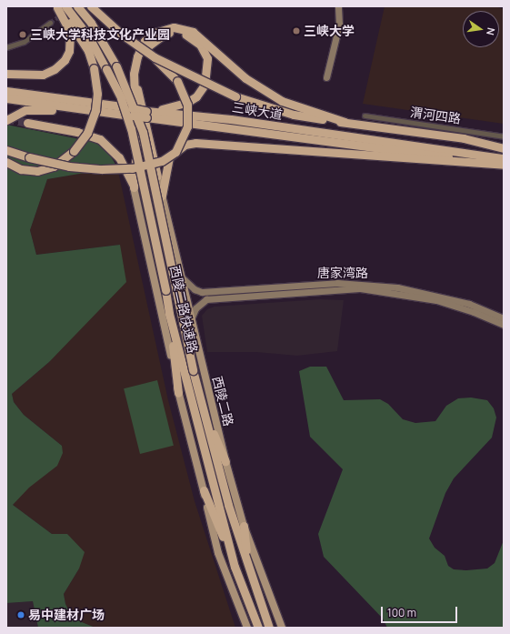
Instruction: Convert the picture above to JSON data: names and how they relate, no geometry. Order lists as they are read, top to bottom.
{
  "streets": {
    "highway": ["三峡大道", "西陵二路快速路"],
    "main road": ["唐家湾路", "西陵二路"],
    "street": ["渭河四路"]
  },
  "crossings": [
    ["唐家湾路", "西陵二路"]
  ],
  "places": ["三峡大学", "三峡大学科技文化产业园", "易中建材广场"],
  "scale_bar": "100 m",
  "north": "right"
}
